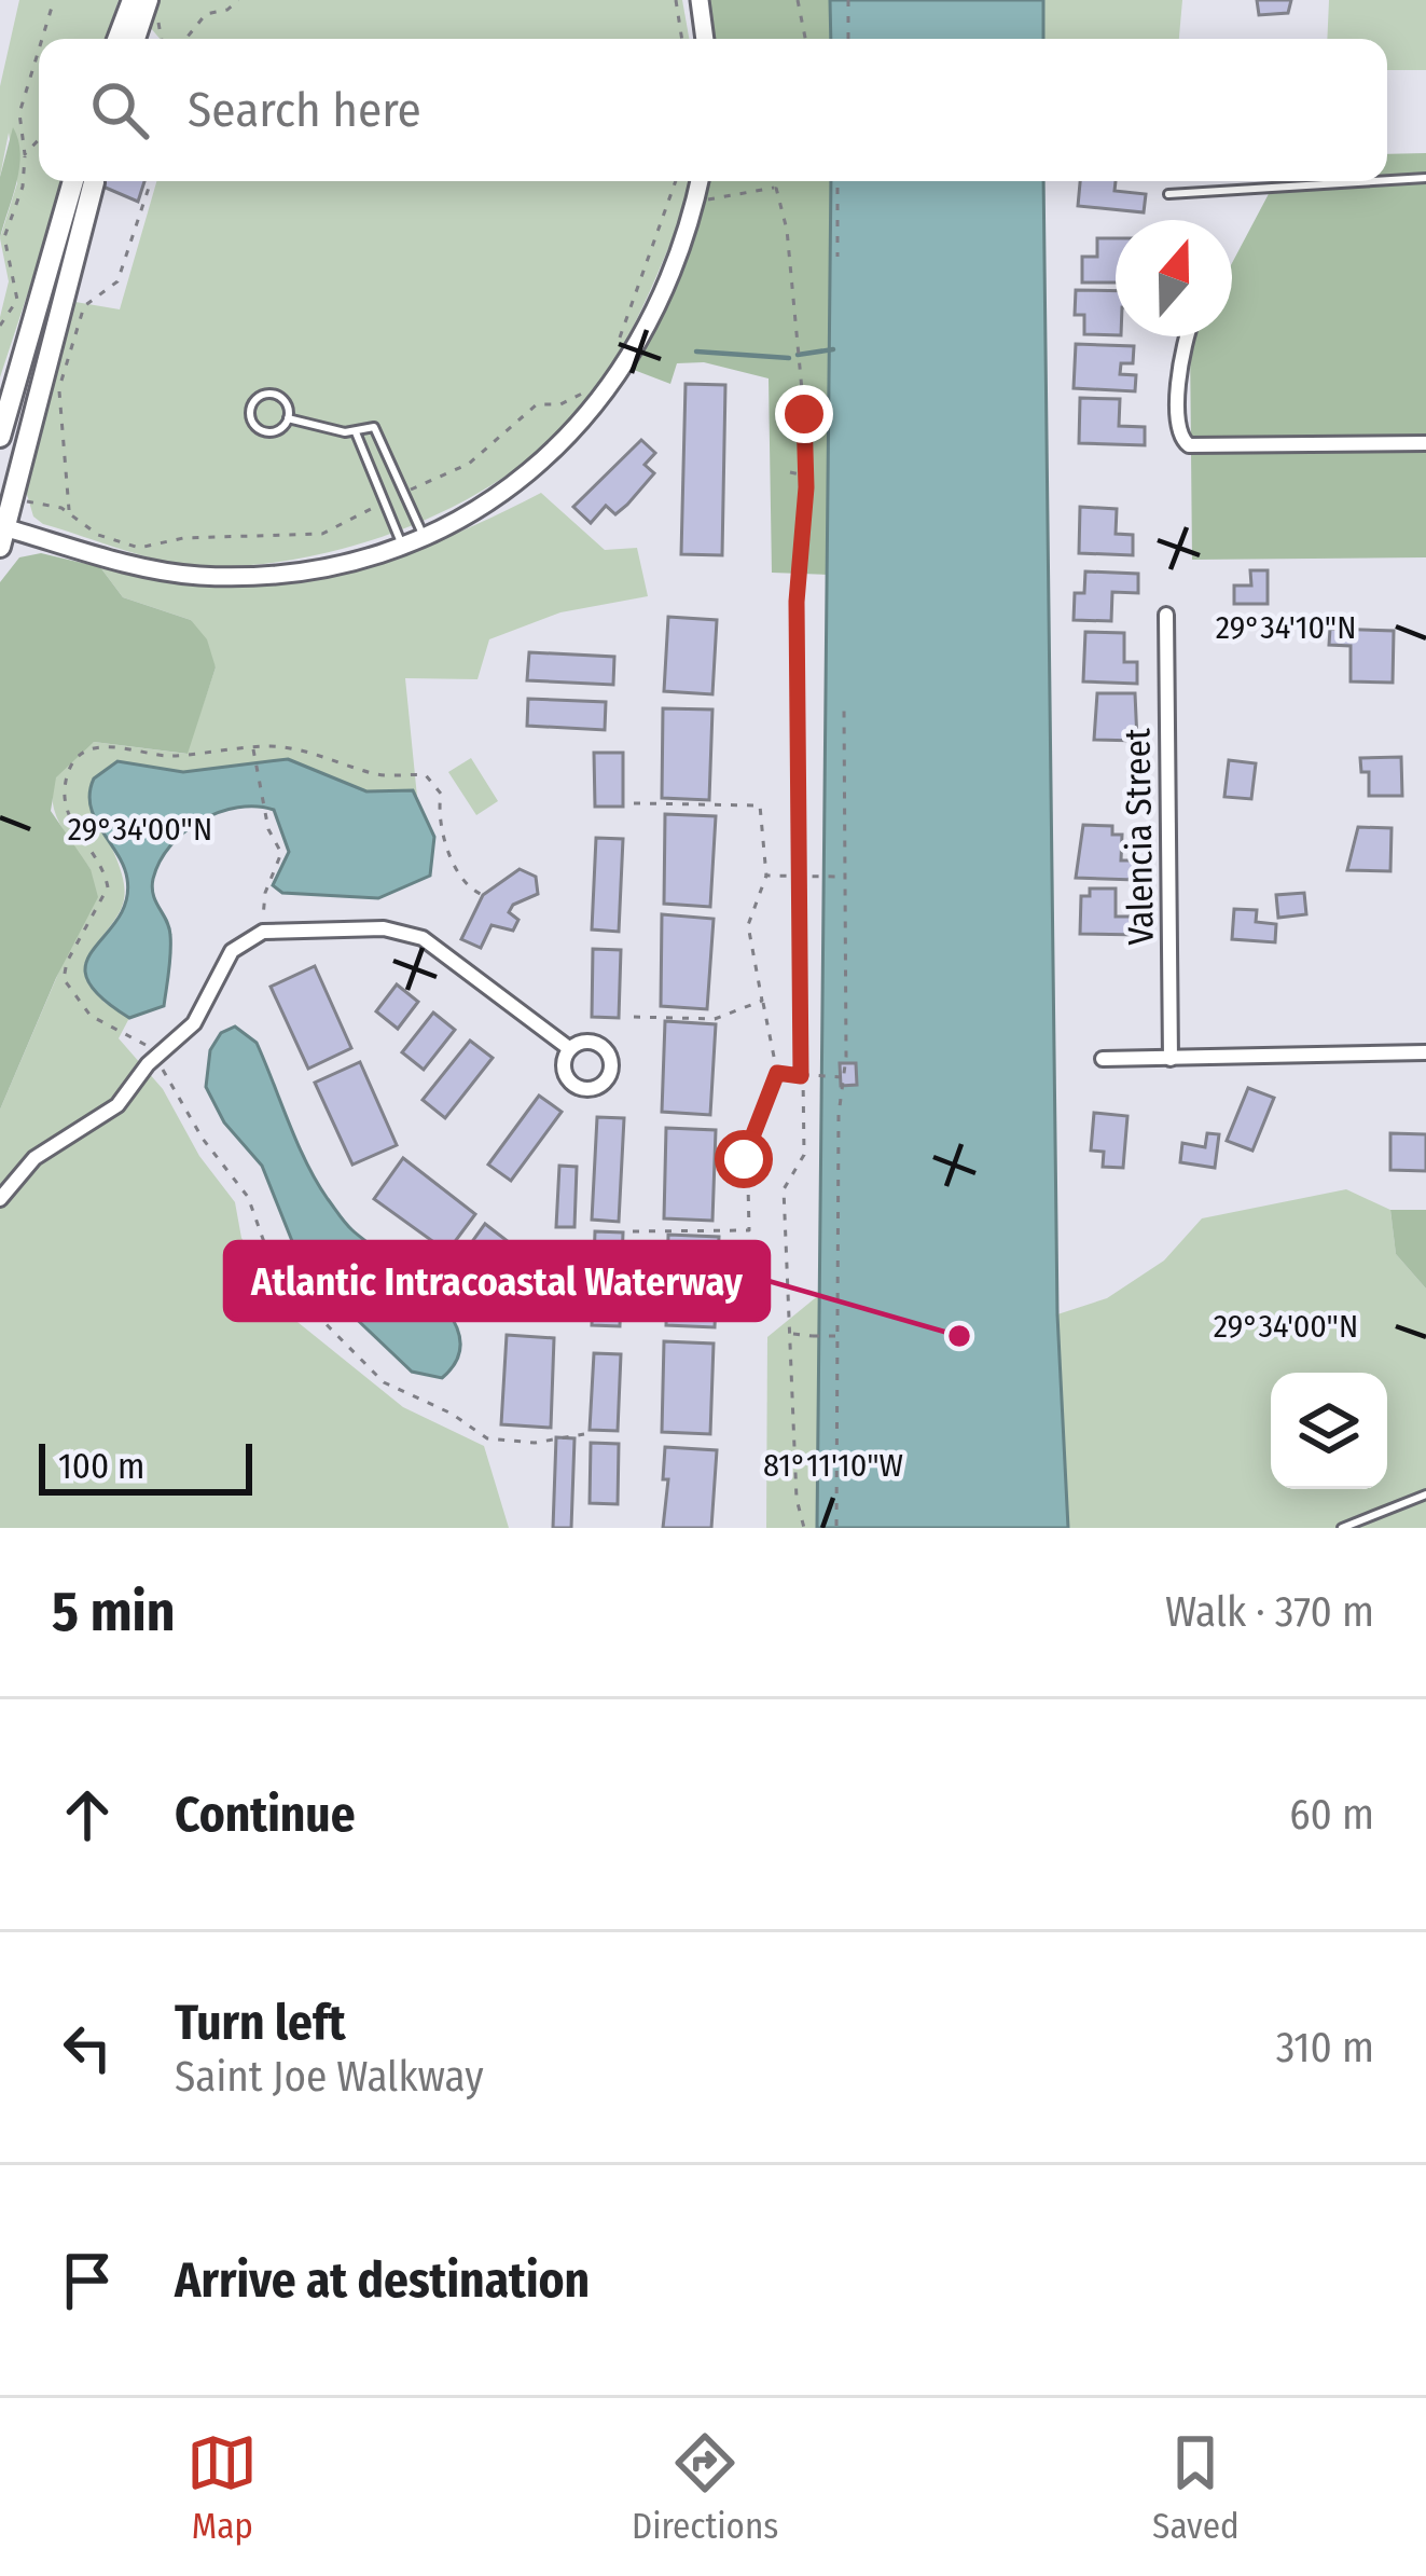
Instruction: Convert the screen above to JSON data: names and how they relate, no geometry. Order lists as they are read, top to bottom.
{
  "streets": {
    "street": ["Valencia Street"]
  },
  "places": ["Atlantic Intracoastal Waterway"],
  "scale_bar": "100 m",
  "north": "top",
  "page": {
    "search": "Search here",
    "scale": "100 m",
    "heading": ["5 min", "Walk · 370 m"],
    "list": [
      ["Continue", "60 m"],
      ["Turn left", "Saint Joe Walkway", "310 m"],
      "Arrive at destination"
    ],
    "nav": ["Map", "Directions", "Saved"]
  },
  "coordinates": ["29°34'10\"N", "29°34'00\"N", "81°11'10\"W"]
}
